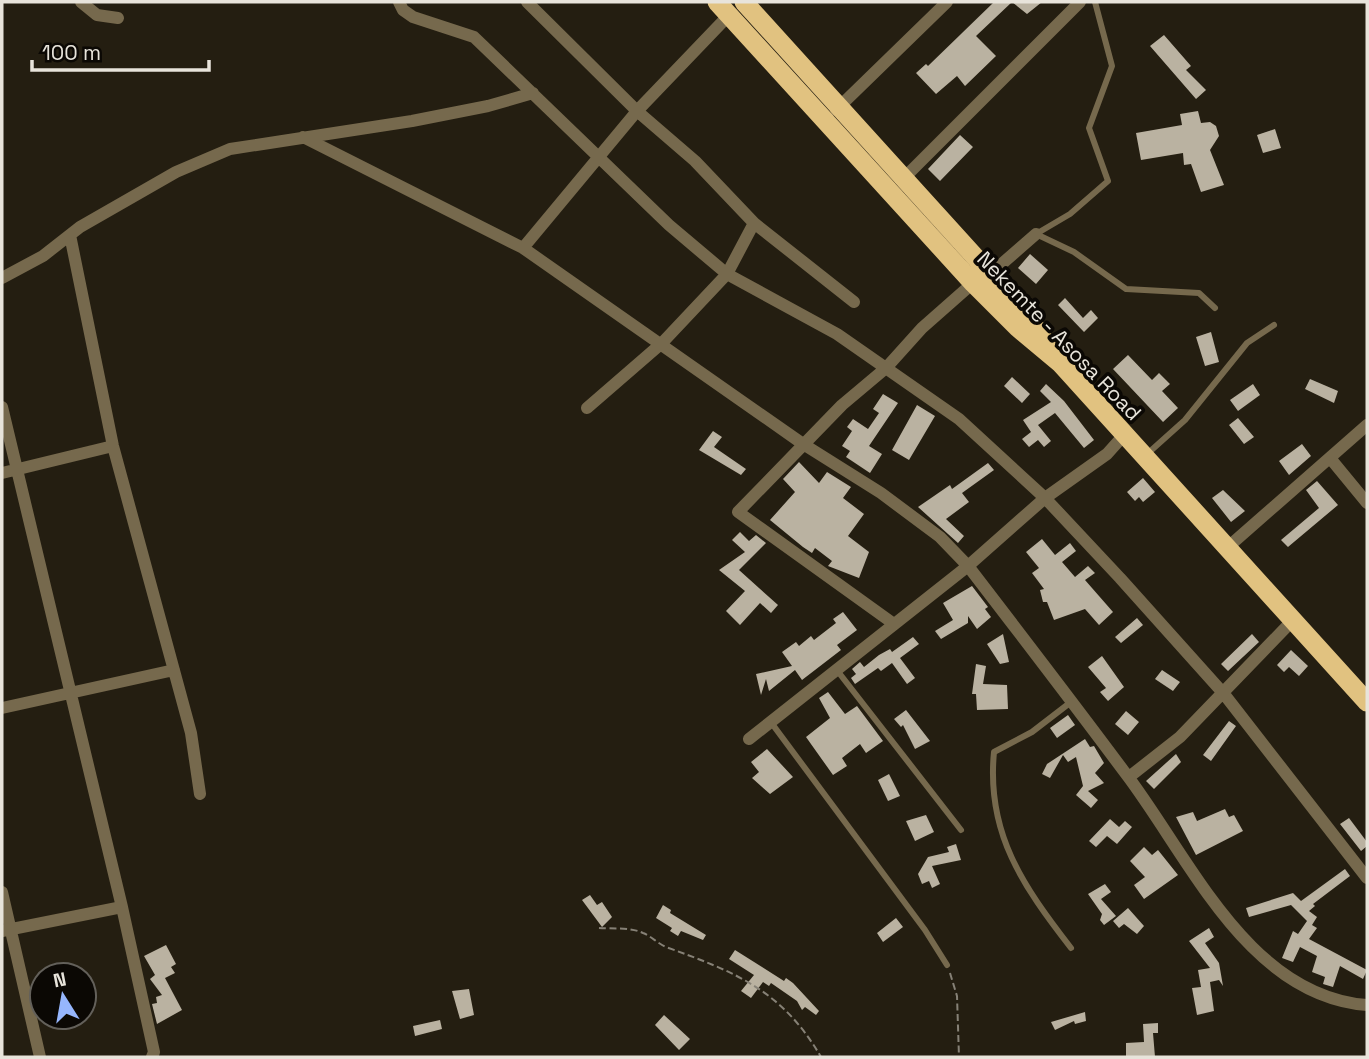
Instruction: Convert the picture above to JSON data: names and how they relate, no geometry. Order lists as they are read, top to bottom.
{
  "streets": {
    "highway": ["Nekemte - Asosa Road"]
  },
  "scale_bar": "100 m",
  "north": "top"
}
